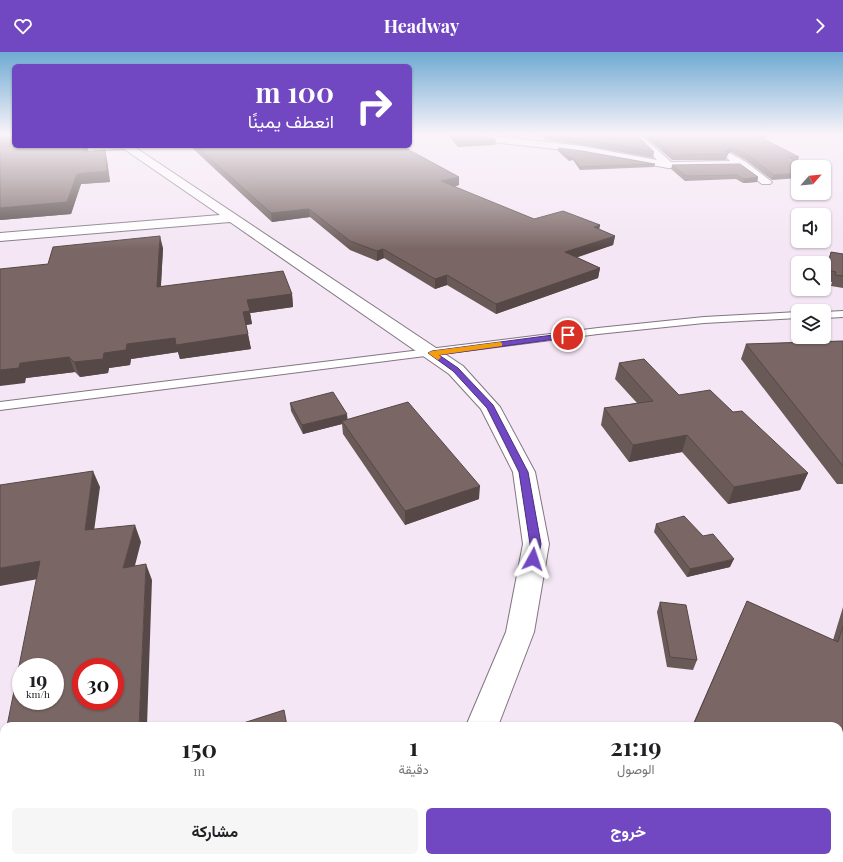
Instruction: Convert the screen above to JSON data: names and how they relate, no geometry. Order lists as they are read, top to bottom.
{
  "north": "top right",
  "page": {
    "header": "Headway",
    "turn": ["100 m", "انعطف يمينًا"],
    "speed": "19 km/h",
    "limit": "30",
    "eta": [
      "21:19",
      "الوصول",
      "1",
      "دقيقة",
      "150",
      "m"
    ],
    "buttons": ["خروج", "مشاركة"]
  }
}
